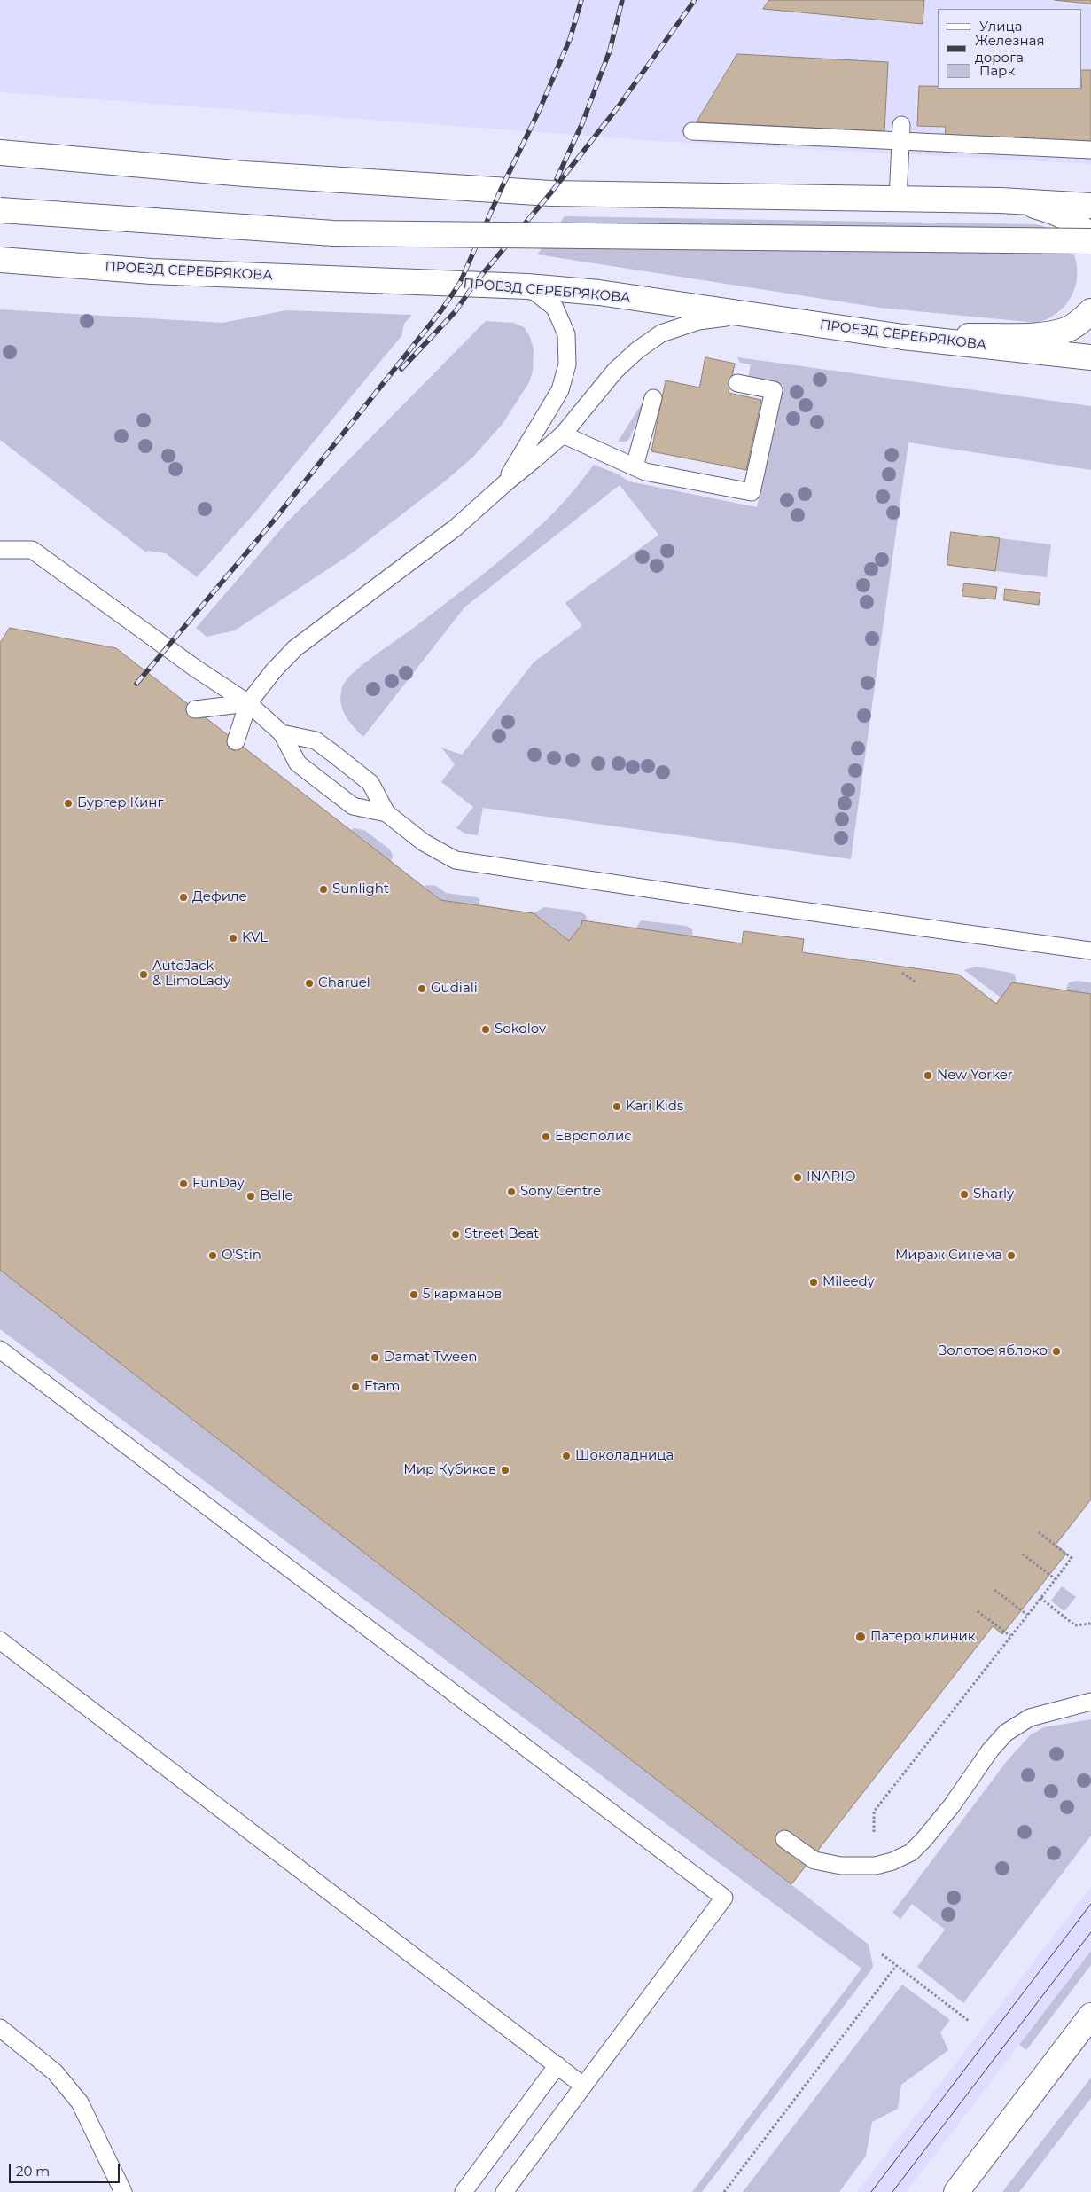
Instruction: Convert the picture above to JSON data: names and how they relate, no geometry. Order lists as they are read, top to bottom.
{
  "streets": {
    "main road": ["ПРОЕЗД СЕРЕБРЯКОВА"]
  },
  "places": [
    "Бургер Кинг",
    "Sunlight",
    "Дефиле",
    "KVL",
    "AutoJack & LimoLady",
    "Charuel",
    "Gudiali",
    "Sokolov",
    "New Yorker",
    "Kari Kids",
    "Европолис",
    "INARIO",
    "FunDay",
    "Sony Centre",
    "Sharly",
    "Belle",
    "Street Beat",
    "O'Stin",
    "Мираж Синема",
    "Mileedy",
    "5 карманов",
    "Золотое яблоко",
    "Damat Tween",
    "Etam",
    "Шоколадница",
    "Мир Кубиков",
    "Патеро клиник"
  ],
  "legend": ["Улица", "Железная дорога", "Парк"],
  "scale_bar": "20 m"
}
